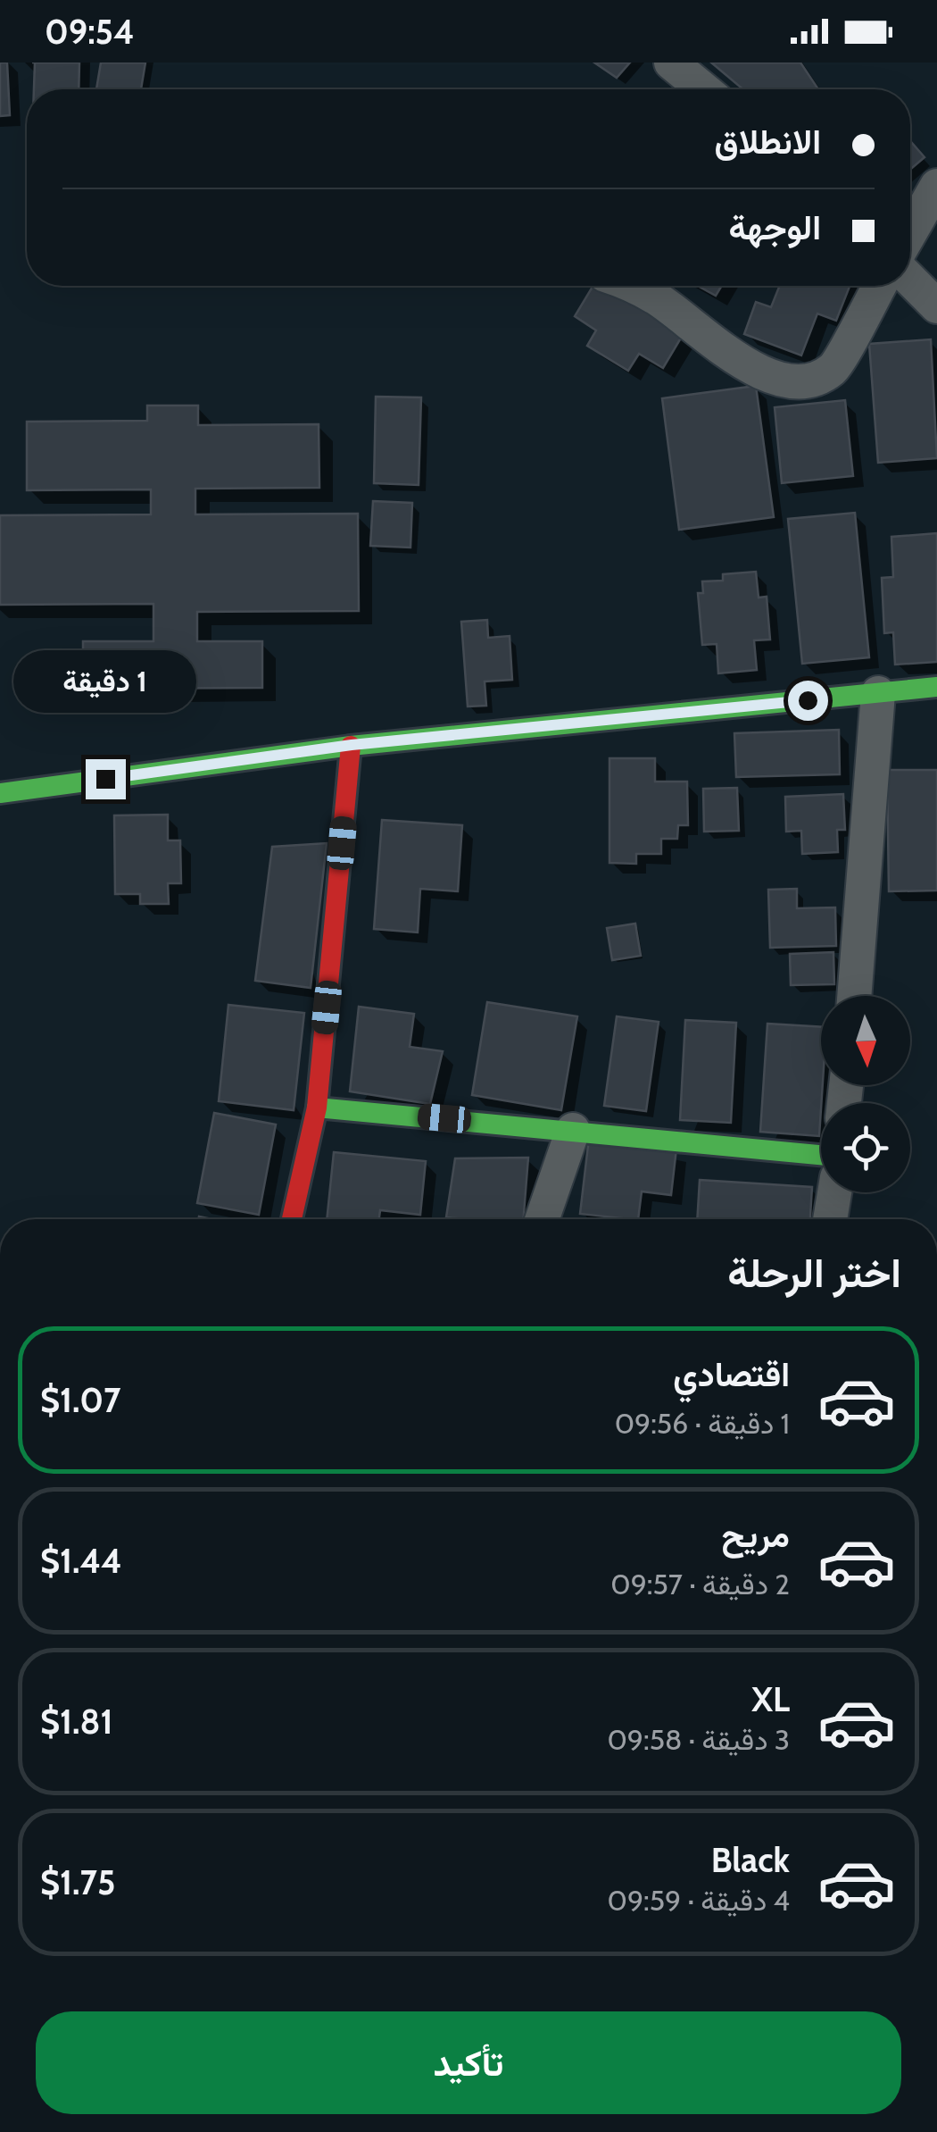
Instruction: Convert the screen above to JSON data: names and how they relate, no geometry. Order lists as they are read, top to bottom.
{
  "north": "bottom",
  "page": {
    "status": "09:54",
    "banner": ["الانطلاق", "الوجهة"],
    "bubble": "1 دقيقة",
    "heading": "اختر الرحلة",
    "list": [
      {
        "name": "اقتصادي",
        "note": "1 دقيقة · 09:56",
        "value": "$1.07"
      },
      {
        "name": "مريح",
        "note": "2 دقيقة · 09:57",
        "value": "$1.44"
      },
      {
        "name": "XL",
        "note": "3 دقيقة · 09:58",
        "value": "$1.81"
      },
      {
        "name": "Black",
        "note": "4 دقيقة · 09:59",
        "value": "$1.75"
      }
    ],
    "buttons": "تأكيد"
  }
}
